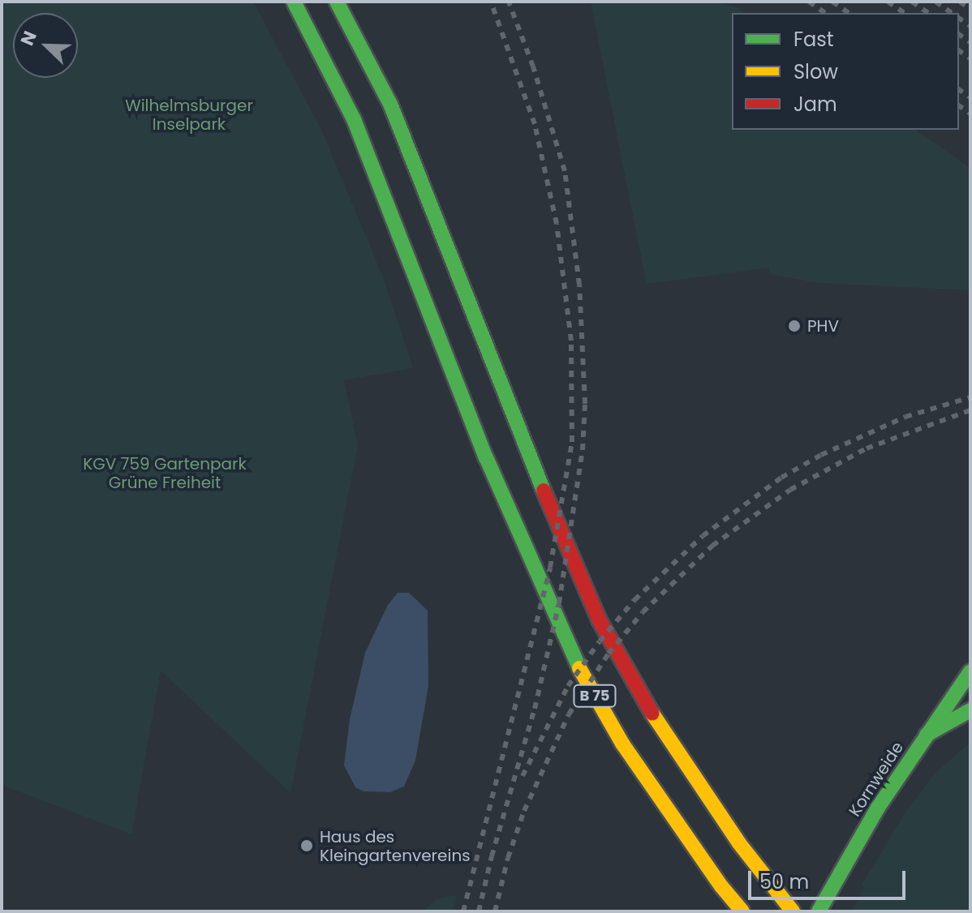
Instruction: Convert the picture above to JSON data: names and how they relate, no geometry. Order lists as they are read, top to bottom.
{
  "streets": {
    "main road": ["B 75", "Kornweide"]
  },
  "parks": ["Wilhelmsburger Inselpark", "KGV 759 Gartenpark Grüne Freiheit"],
  "places": ["PHV", "Haus des Kleingartenvereins"],
  "legend": ["Fast", "Slow", "Jam"],
  "scale_bar": "50 m",
  "north": "top left"
}
